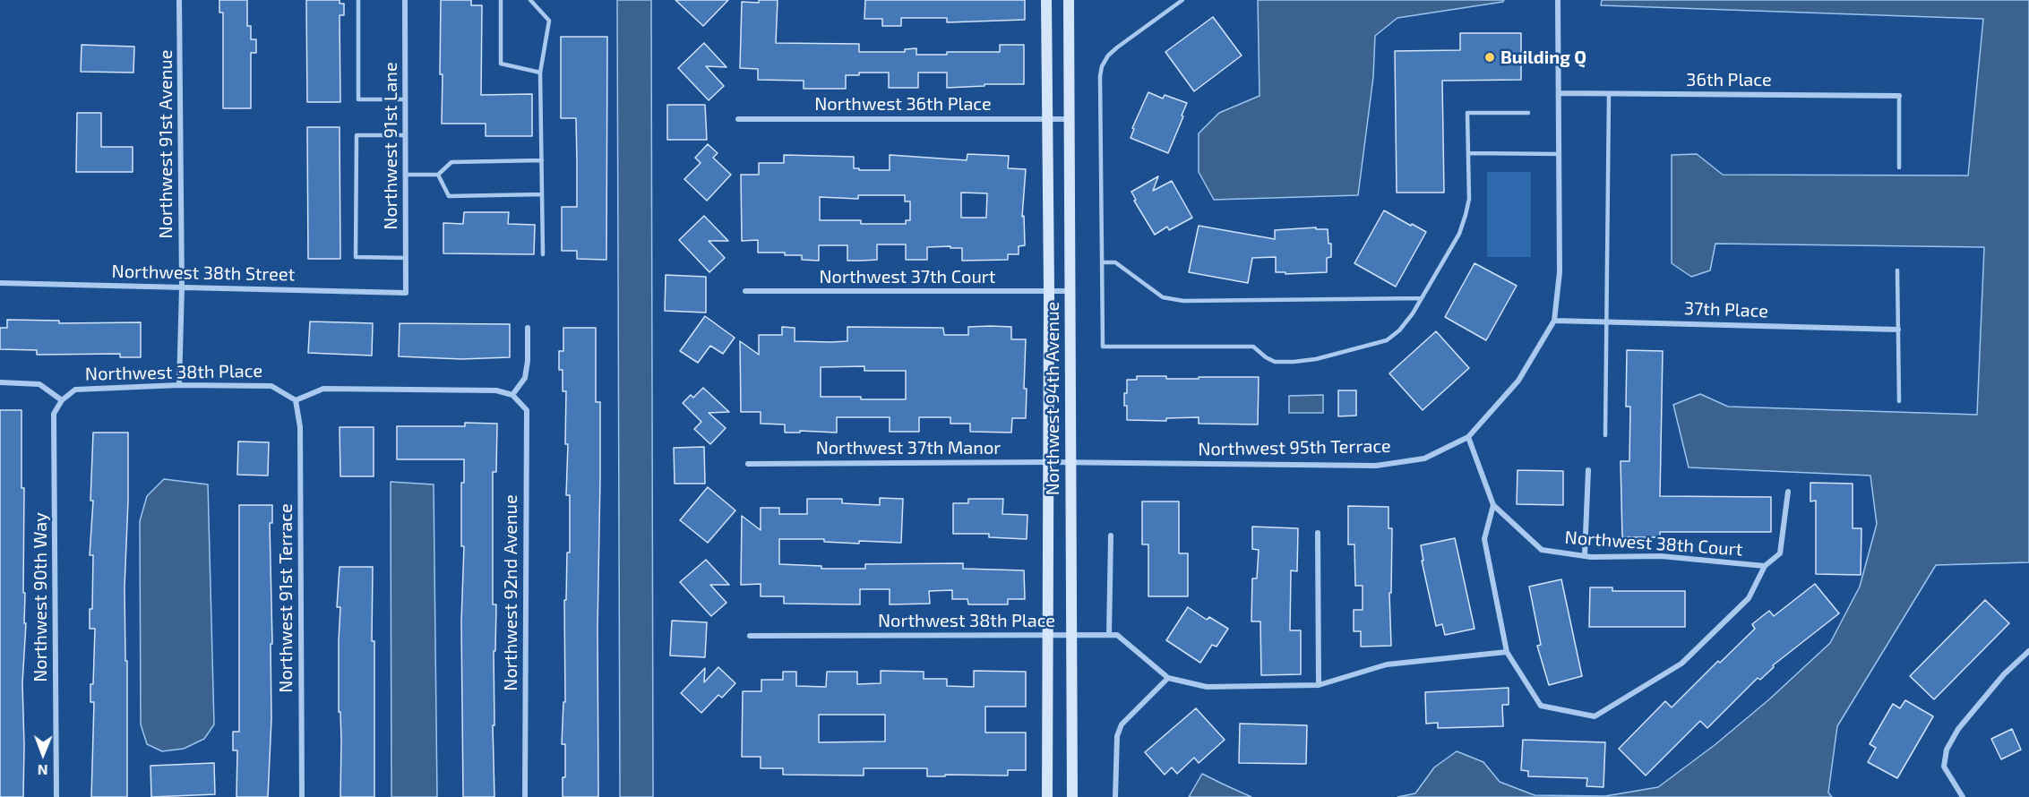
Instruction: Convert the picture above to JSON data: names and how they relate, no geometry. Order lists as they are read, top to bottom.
{
  "streets": {
    "street": [
      "36th Place",
      "Northwest 36th Place",
      "Northwest 91st Avenue",
      "Northwest 91st Lane",
      "Northwest 38th Street",
      "Northwest 37th Court",
      "37th Place",
      "Northwest 38th Place",
      "Northwest 94th Avenue",
      "Northwest 37th Manor",
      "Northwest 95th Terrace",
      "Northwest 38th Court",
      "Northwest 92nd Avenue",
      "Northwest 90th Way",
      "Northwest 91st Terrace"
    ]
  },
  "crossings": [
    ["36th Place", "Northwest 95th Terrace"],
    ["Northwest 36th Place", "Northwest 94th Avenue"],
    ["Northwest 91st Avenue", "Northwest 38th Street"],
    ["Northwest 91st Avenue", "Northwest 38th Place"],
    ["Northwest 91st Lane", "Northwest 38th Street"],
    ["Northwest 37th Court", "Northwest 94th Avenue"],
    ["37th Place", "Northwest 95th Terrace"],
    ["Northwest 38th Place", "Northwest 94th Avenue"],
    ["Northwest 38th Place", "Northwest 90th Way"],
    ["Northwest 38th Place", "Northwest 91st Terrace"],
    ["Northwest 94th Avenue", "Northwest 37th Manor"],
    ["Northwest 94th Avenue", "Northwest 95th Terrace"],
    ["Northwest 37th Manor", "Northwest 95th Terrace"]
  ],
  "places": ["Building Q"],
  "north": "bottom"
}
